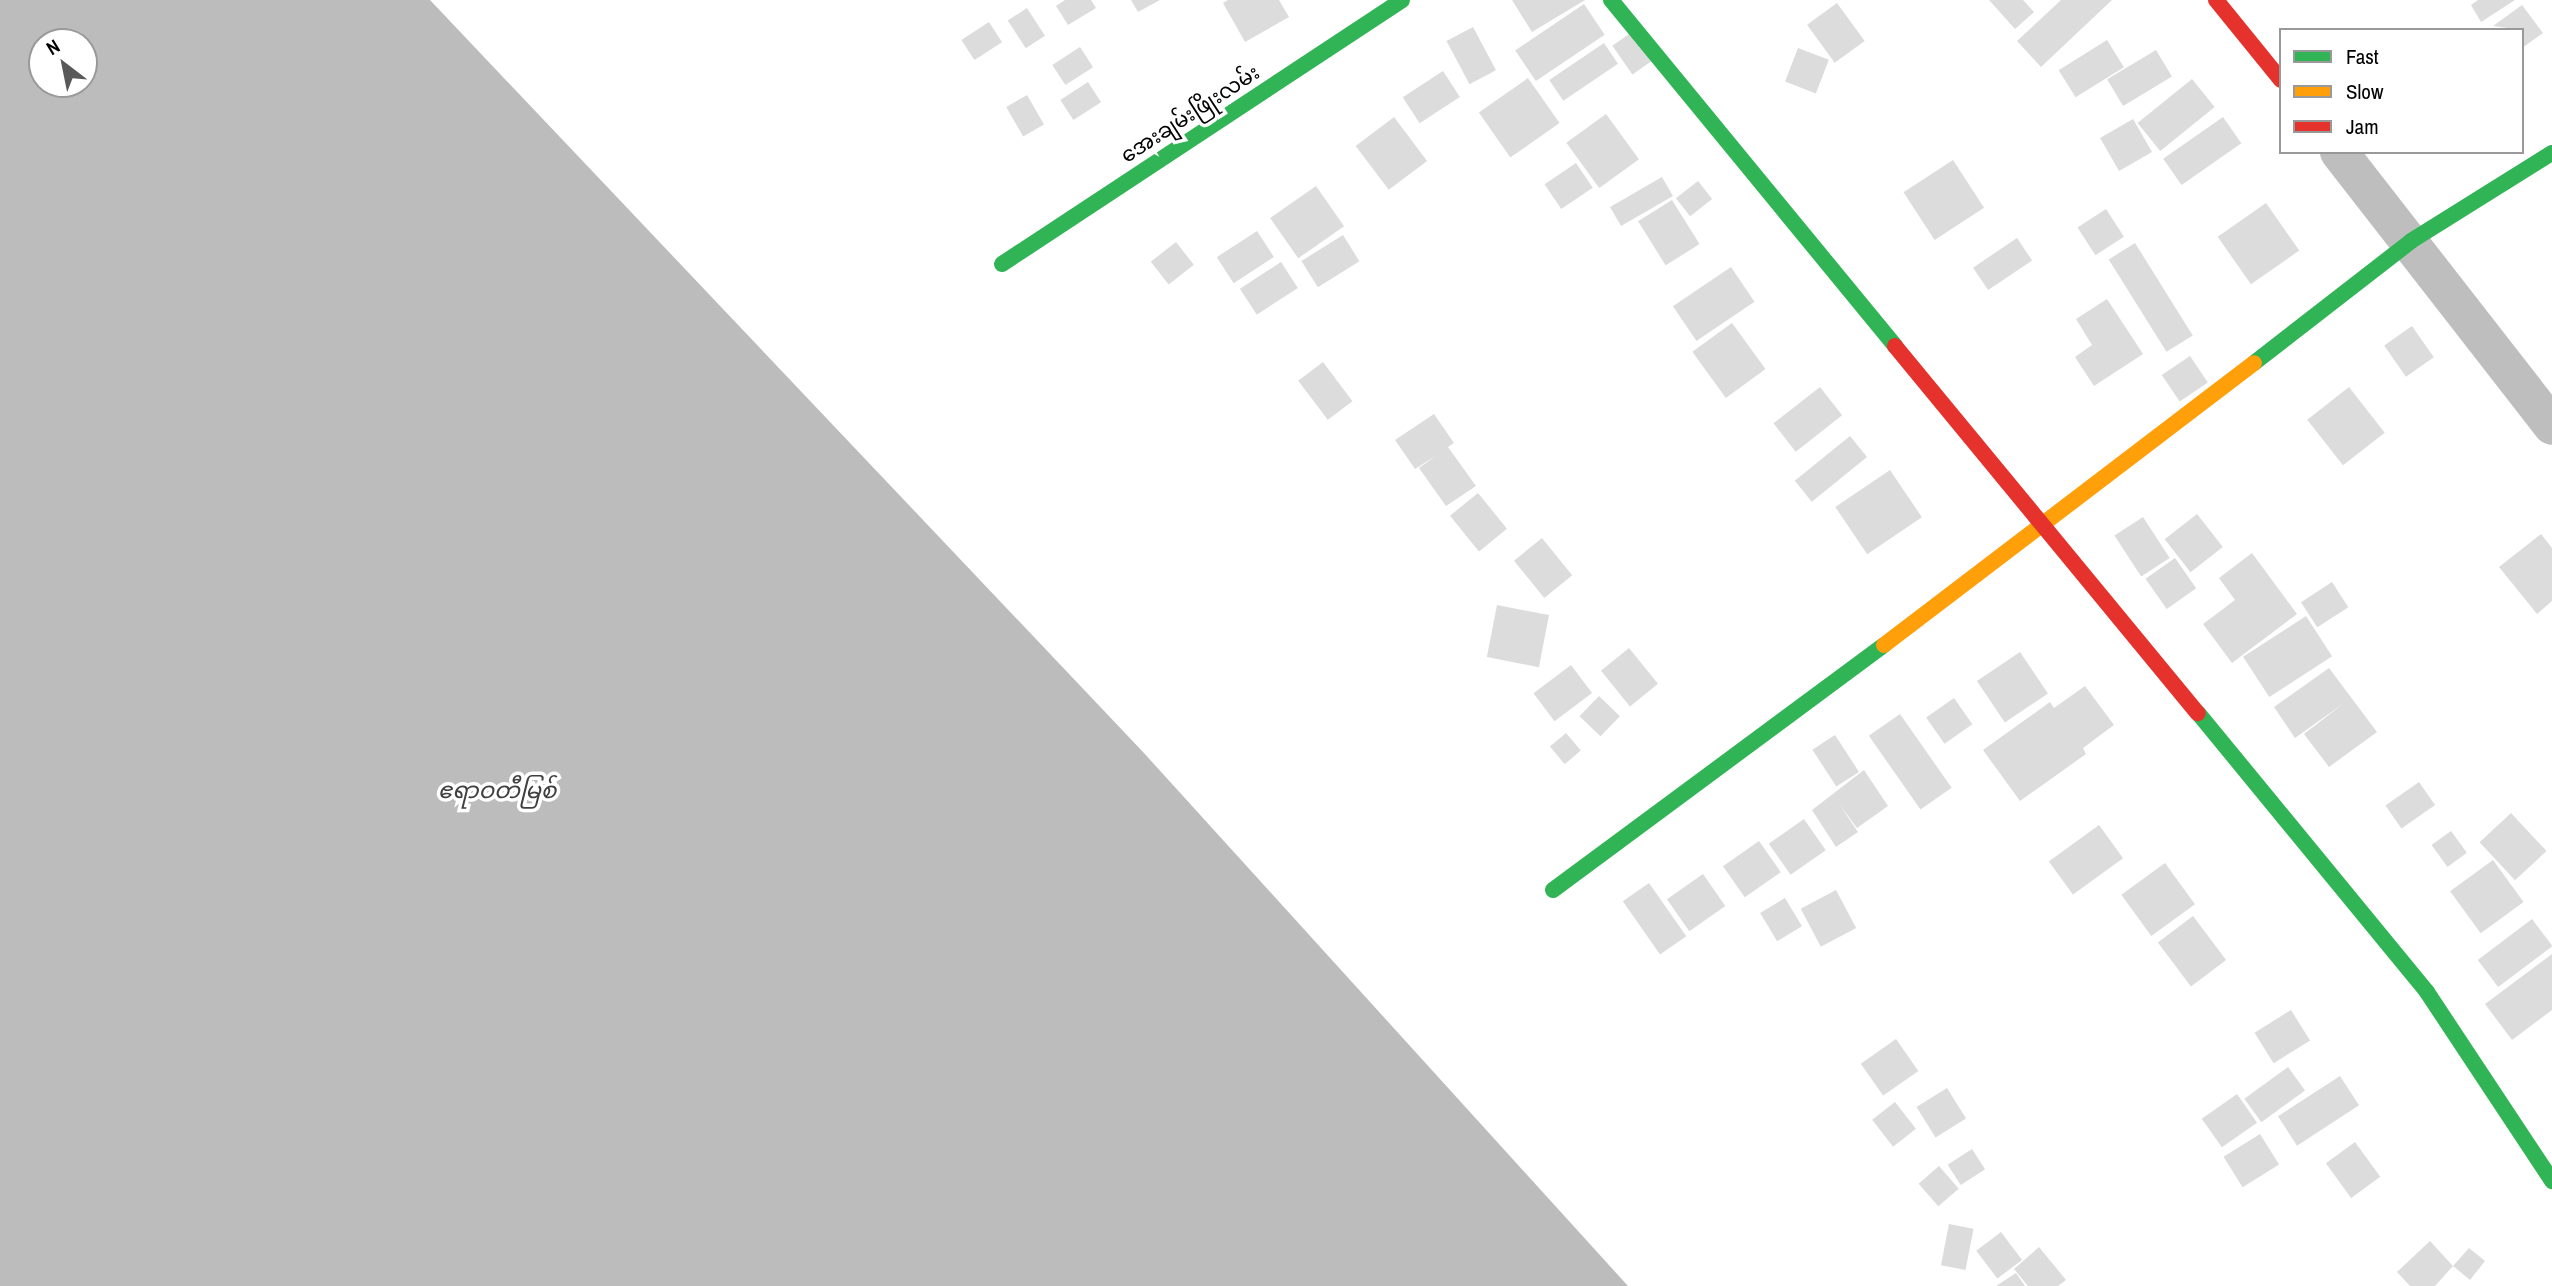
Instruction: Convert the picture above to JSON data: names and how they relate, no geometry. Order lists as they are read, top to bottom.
{
  "streets": {
    "street": ["အေးချမ်းဖြိုးလမ်း"]
  },
  "water": ["ဧရာဝတီမြစ်"],
  "legend": ["Fast", "Slow", "Jam"],
  "north": "top left"
}
